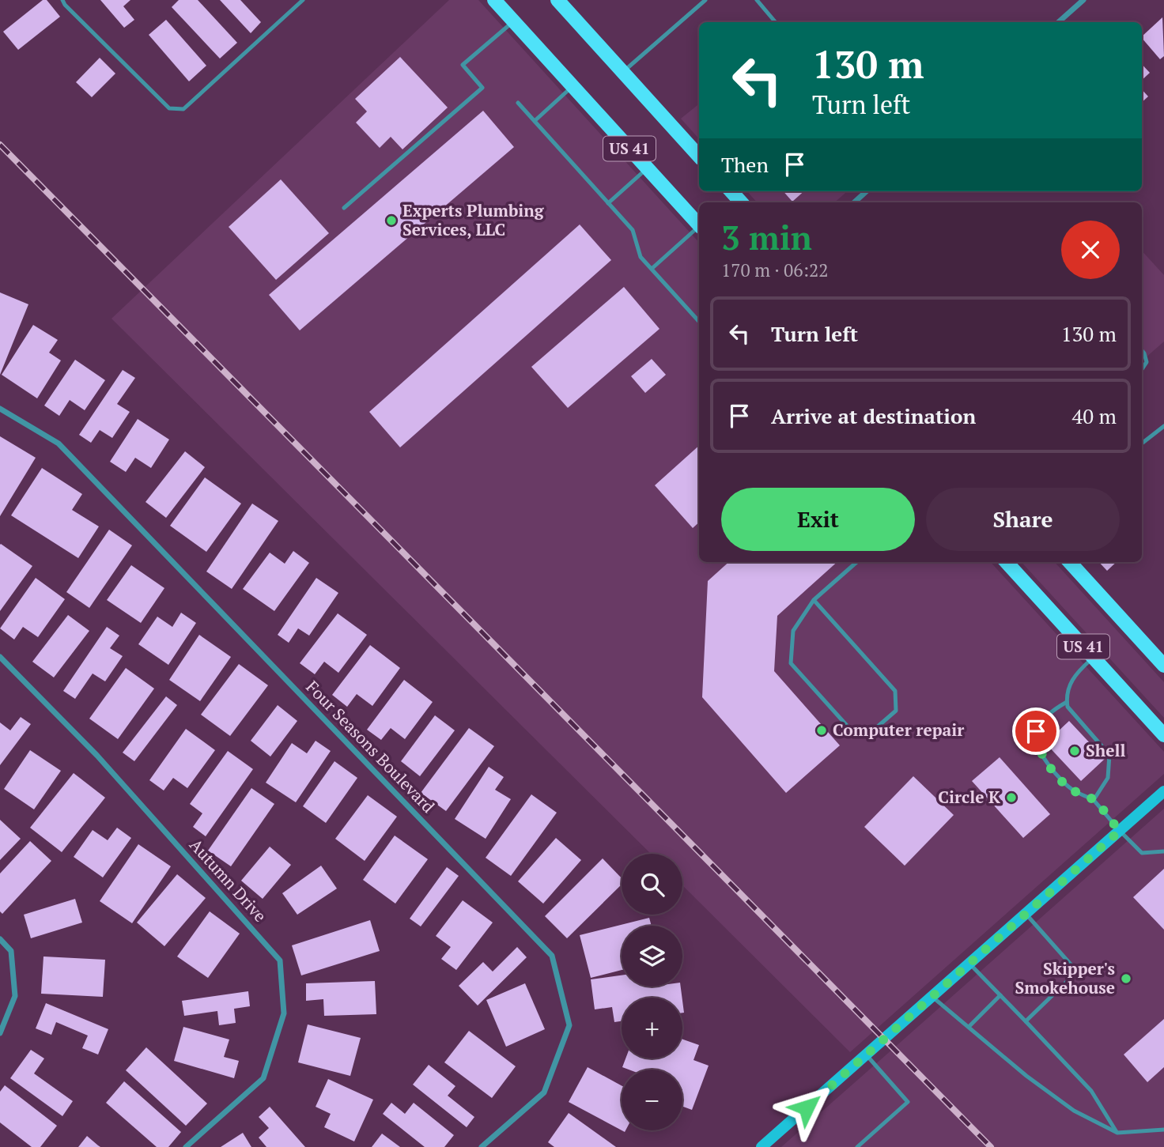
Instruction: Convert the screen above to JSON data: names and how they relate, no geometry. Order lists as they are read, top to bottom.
{
  "streets": {
    "main road": ["US 41"],
    "street": ["Four Seasons Boulevard", "Autumn Drive"]
  },
  "places": [
    "Experts Plumbing Services, LLC",
    "Computer repair",
    "Shell",
    "Circle K",
    "Skipper's Smokehouse"
  ],
  "page": {
    "turn": ["130 m", "Turn left"],
    "then": "Then",
    "heading": ["3 min", "170 m · 06:22"],
    "list": [
      {
        "name": "Turn left",
        "value": "130 m"
      },
      {
        "name": "Arrive at destination",
        "value": "40 m"
      }
    ],
    "buttons": ["Exit", "Share"],
    "map_buttons": ["+", "−"]
  }
}
